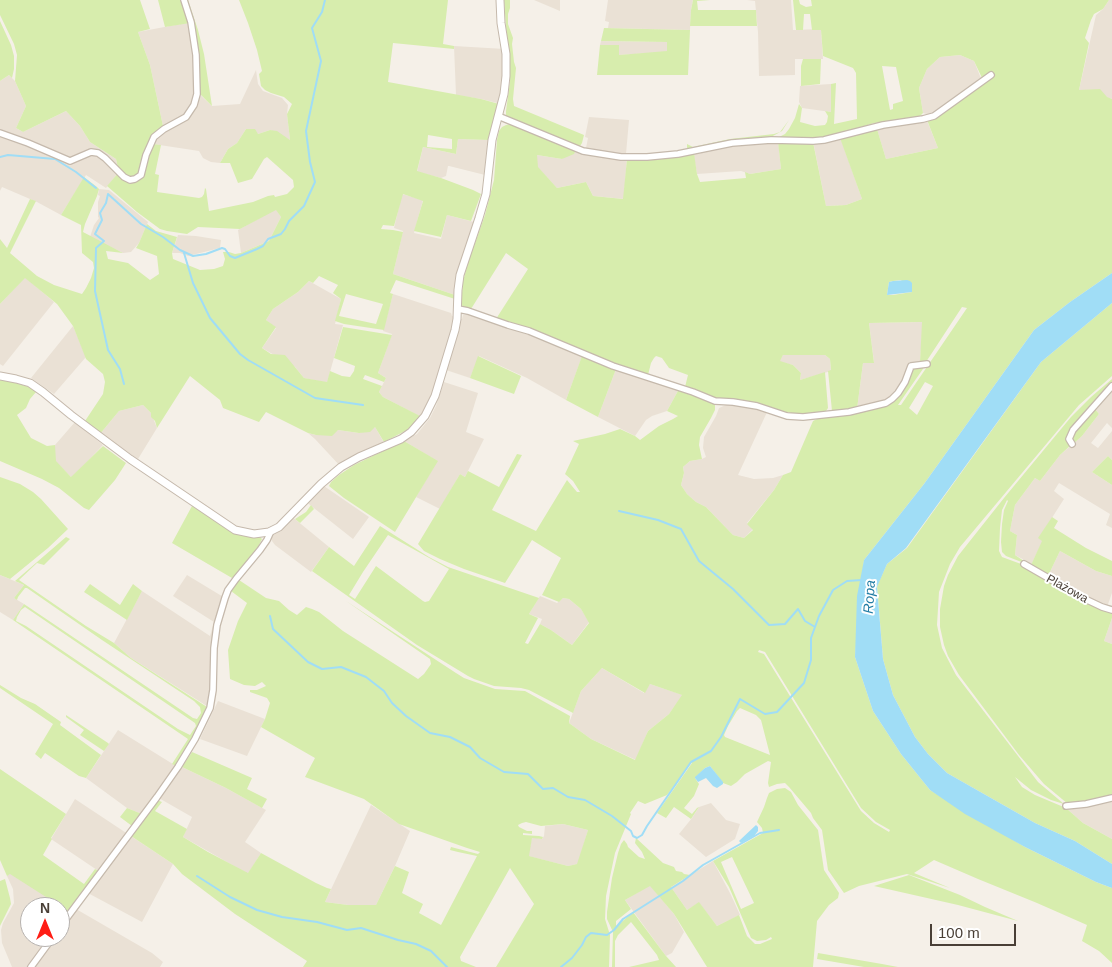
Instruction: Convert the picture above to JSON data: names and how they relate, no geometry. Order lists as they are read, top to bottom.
{
  "streets": {
    "street": ["Plażowa"]
  },
  "water": ["Ropa"],
  "scale_bar": "100 m",
  "north": "top"
}
